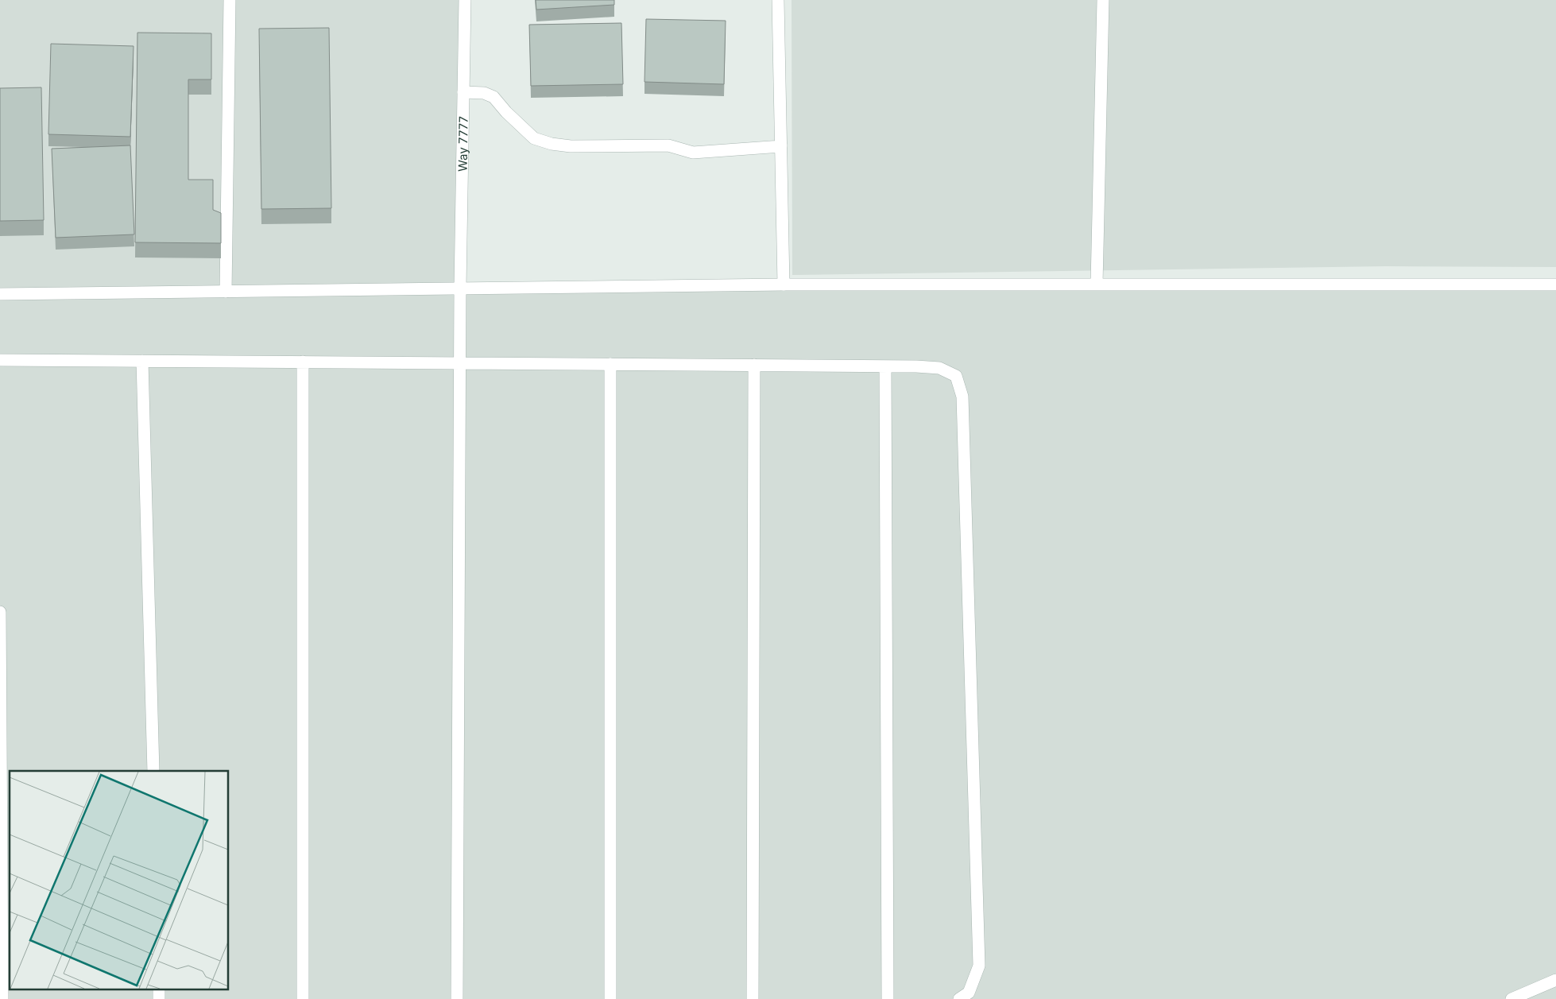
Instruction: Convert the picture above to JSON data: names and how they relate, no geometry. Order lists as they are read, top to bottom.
{
  "streets": {
    "street": ["Way 7777"]
  }
}
